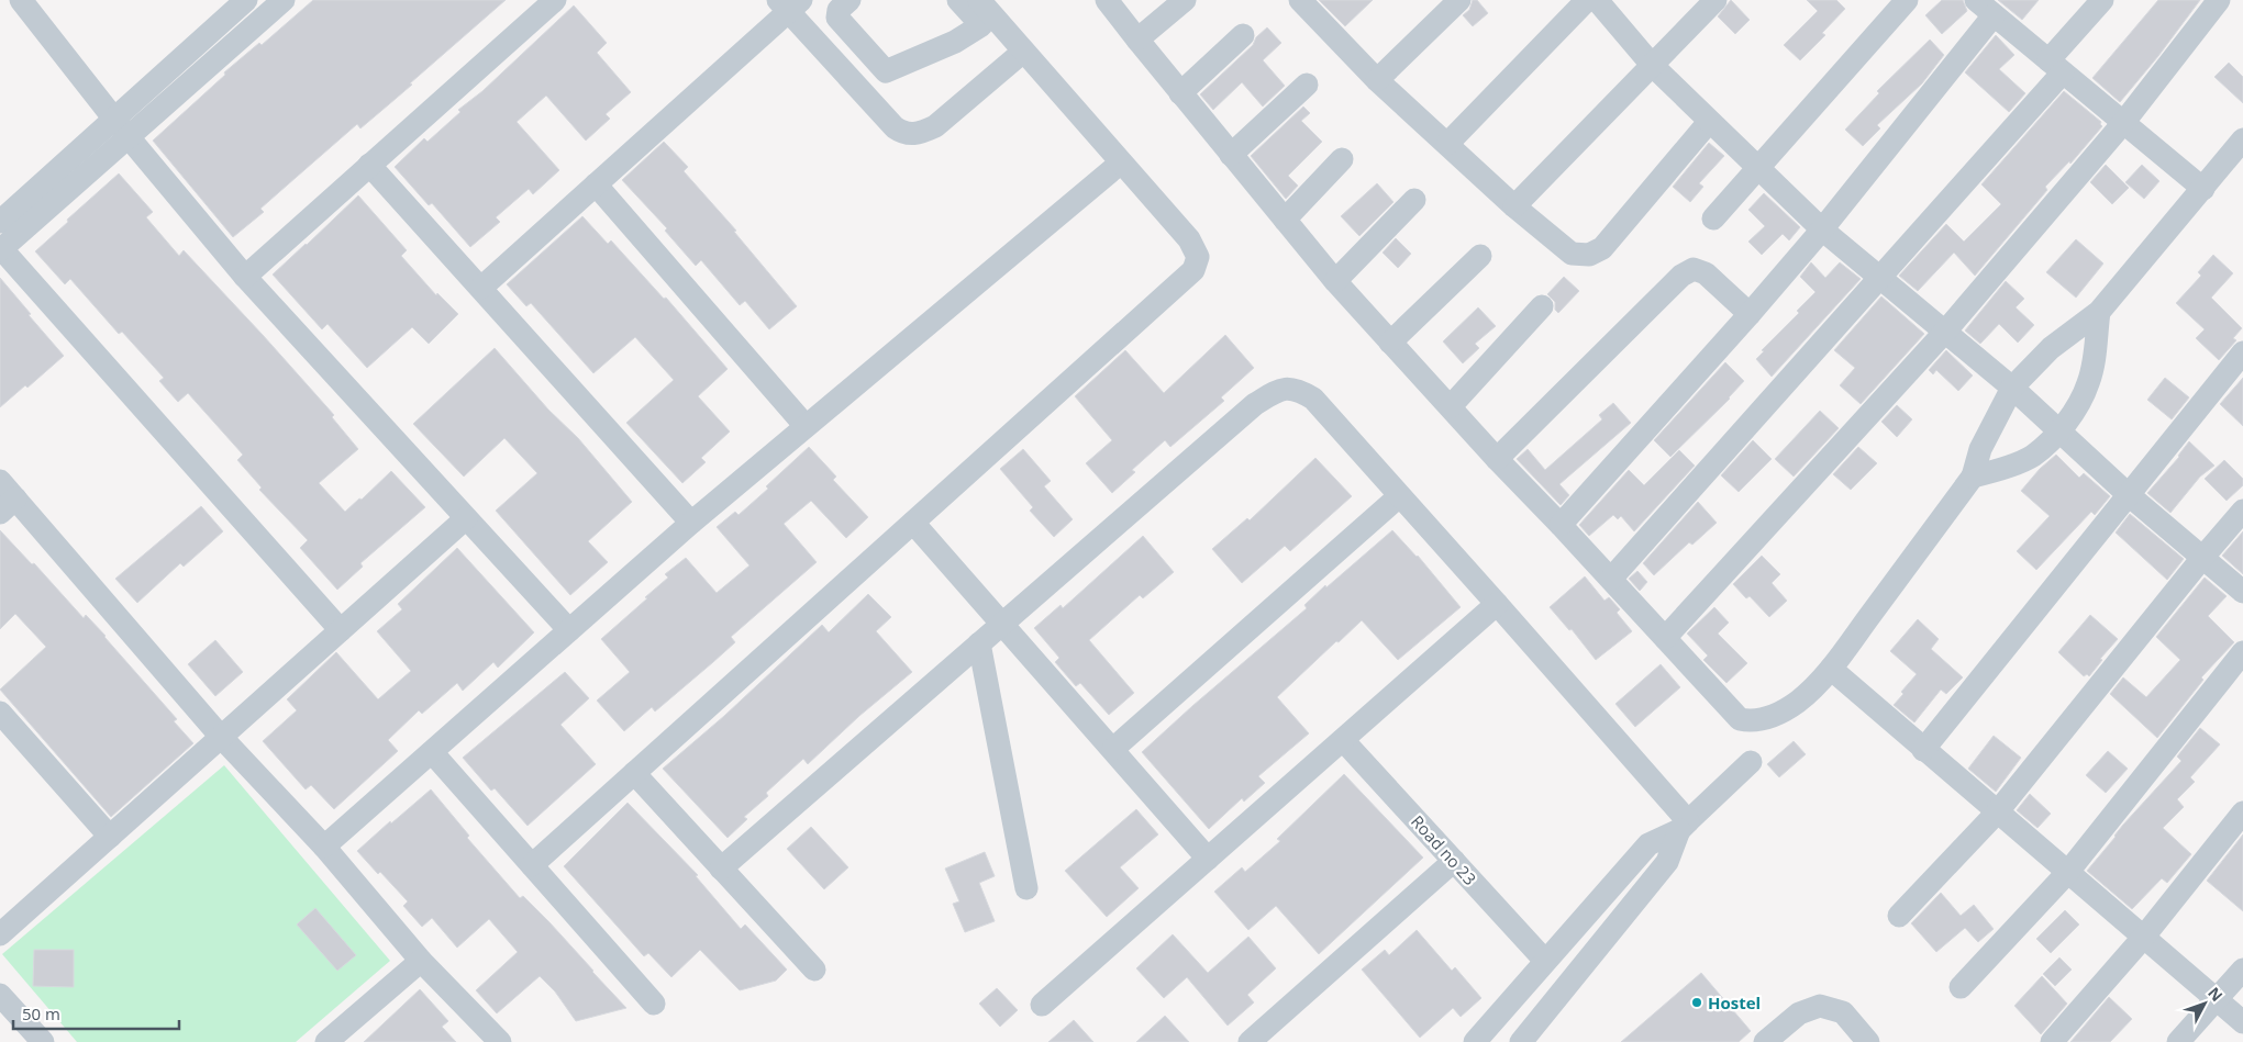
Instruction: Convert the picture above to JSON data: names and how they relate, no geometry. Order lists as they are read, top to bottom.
{
  "streets": {
    "street": ["Road no 23"]
  },
  "places": ["Hostel"],
  "scale_bar": "50 m",
  "north": "top right"
}
